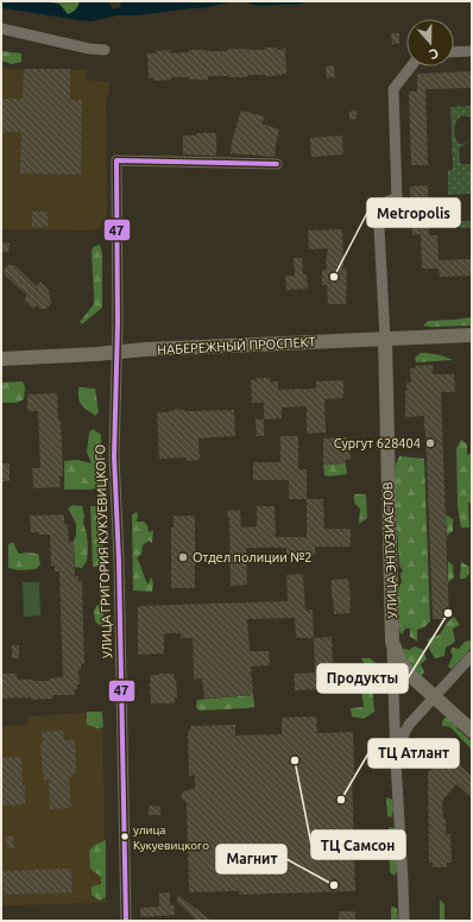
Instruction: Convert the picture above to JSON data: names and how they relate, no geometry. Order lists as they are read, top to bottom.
{
  "streets": {
    "main road": ["НАБЕРЕЖНЫЙ ПРОСПЕКТ", "УЛИЦА ЭНТУЗИАСТОВ"],
    "street": ["УЛИЦА ГРИГОРИЯ КУКУЕВИЦКОГО"]
  },
  "crossings": [
    ["НАБЕРЕЖНЫЙ ПРОСПЕКТ", "УЛИЦА ЭНТУЗИАСТОВ"],
    ["НАБЕРЕЖНЫЙ ПРОСПЕКТ", "УЛИЦА ГРИГОРИЯ КУКУЕВИЦКОГО"]
  ],
  "places": [
    "Metropolis",
    "Сургут 628404",
    "Отдел полиции №2",
    "Продукты",
    "ТЦ Самсон",
    "ТЦ Атлант",
    "улица Кукуевицкого",
    "Магнит"
  ],
  "lines": ["transit line 47"],
  "north": "bottom"
}
